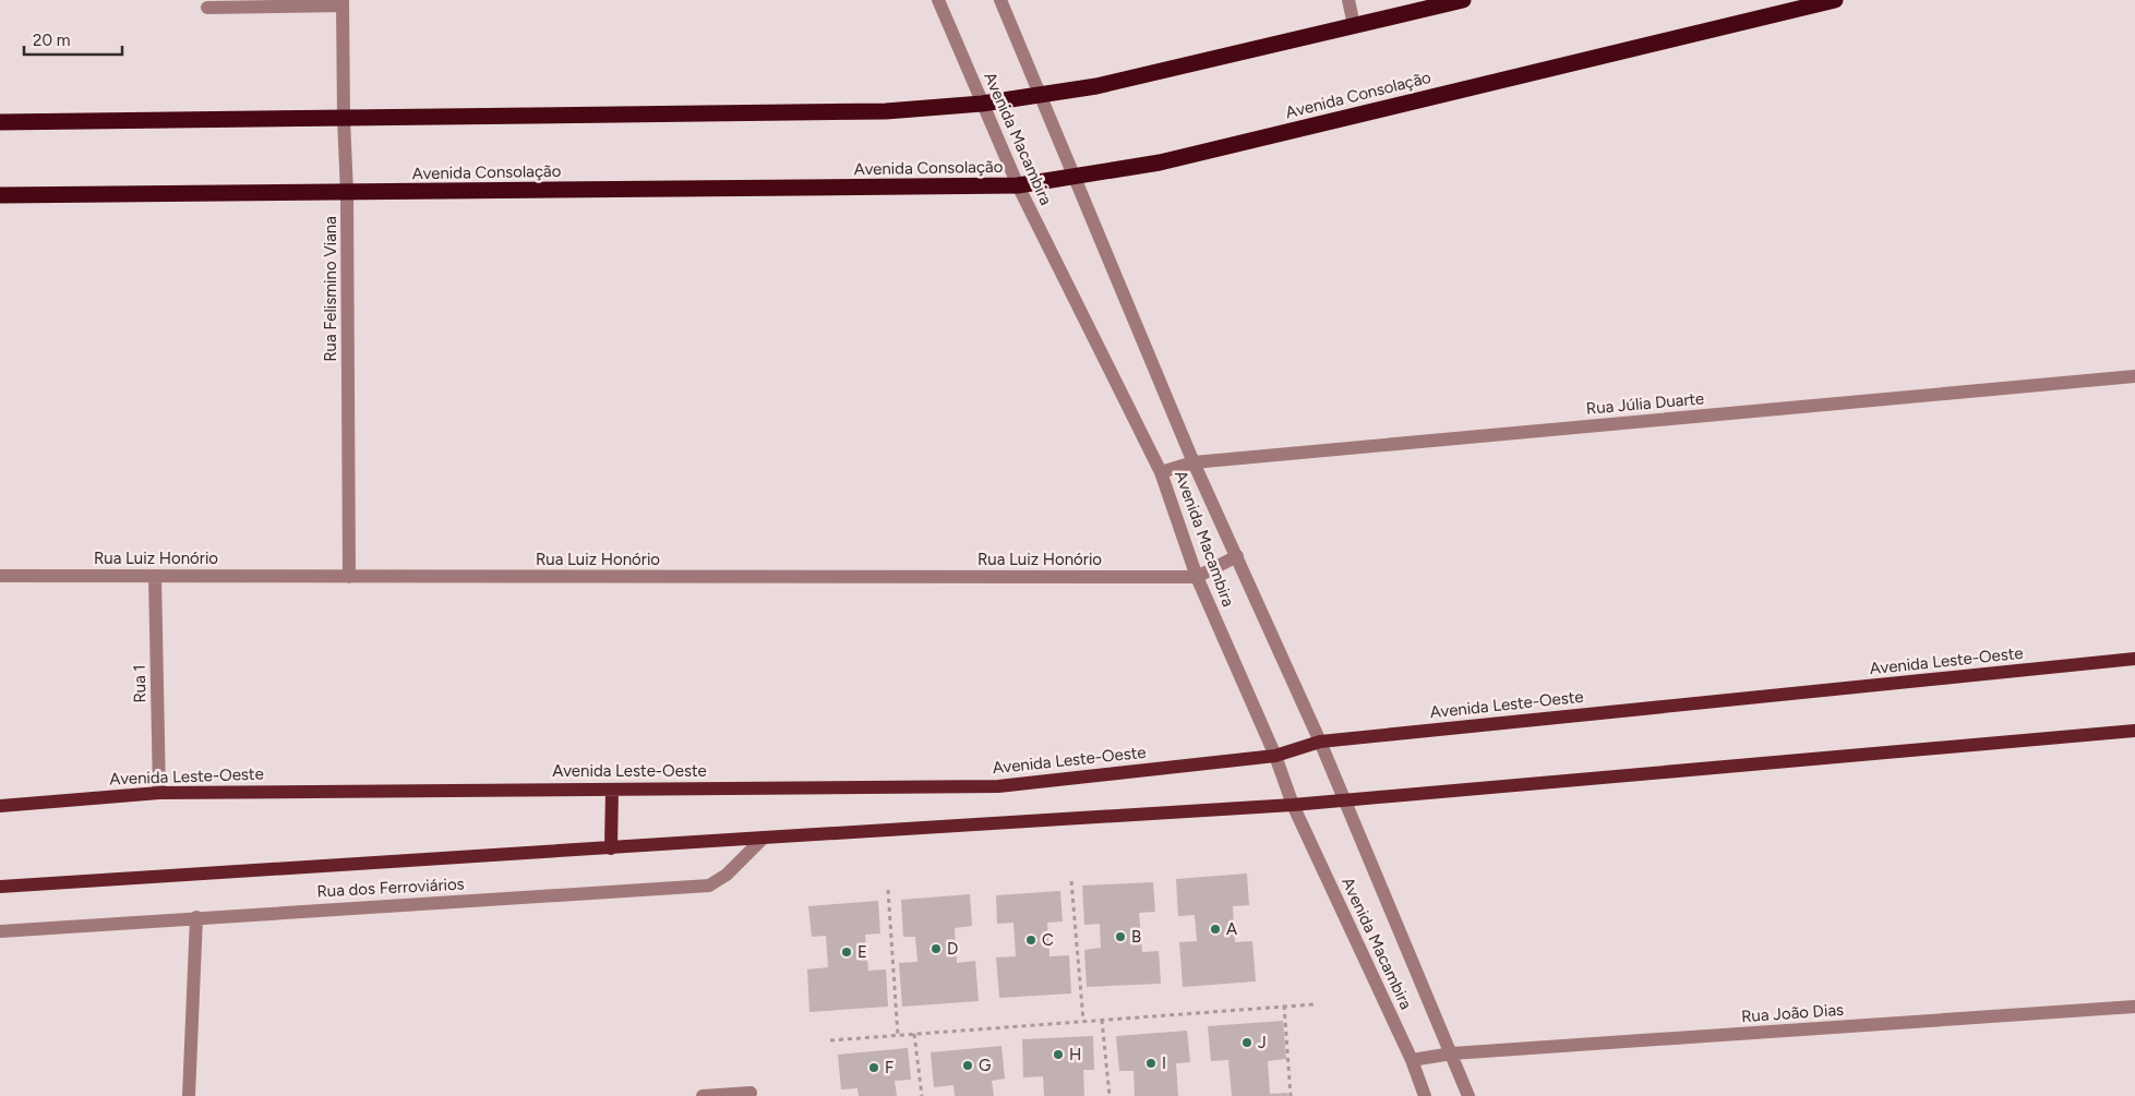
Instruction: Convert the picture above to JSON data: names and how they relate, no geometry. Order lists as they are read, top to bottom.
{
  "streets": {
    "highway": ["Avenida Consolação"],
    "main road": ["Avenida Leste-Oeste"],
    "street": [
      "Avenida Macambira",
      "Rua Felismino Viana",
      "Rua Júlia Duarte",
      "Rua Luiz Honório",
      "Rua 1",
      "Rua dos Ferroviários",
      "Rua João Dias"
    ]
  },
  "crossings": [
    ["Avenida Consolação", "Avenida Macambira"],
    ["Avenida Consolação", "Rua Felismino Viana"],
    ["Avenida Macambira", "Rua Júlia Duarte"],
    ["Avenida Macambira", "Rua Luiz Honório"],
    ["Avenida Macambira", "Avenida Leste-Oeste"],
    ["Avenida Macambira", "Rua João Dias"],
    ["Rua Felismino Viana", "Rua Luiz Honório"],
    ["Rua Luiz Honório", "Rua 1"],
    ["Avenida Leste-Oeste", "Rua 1"]
  ],
  "places": [
    "A",
    "B",
    "C",
    "D",
    "E",
    "J",
    "H",
    "I",
    "G",
    "F"
  ],
  "scale_bar": "20 m"
}
